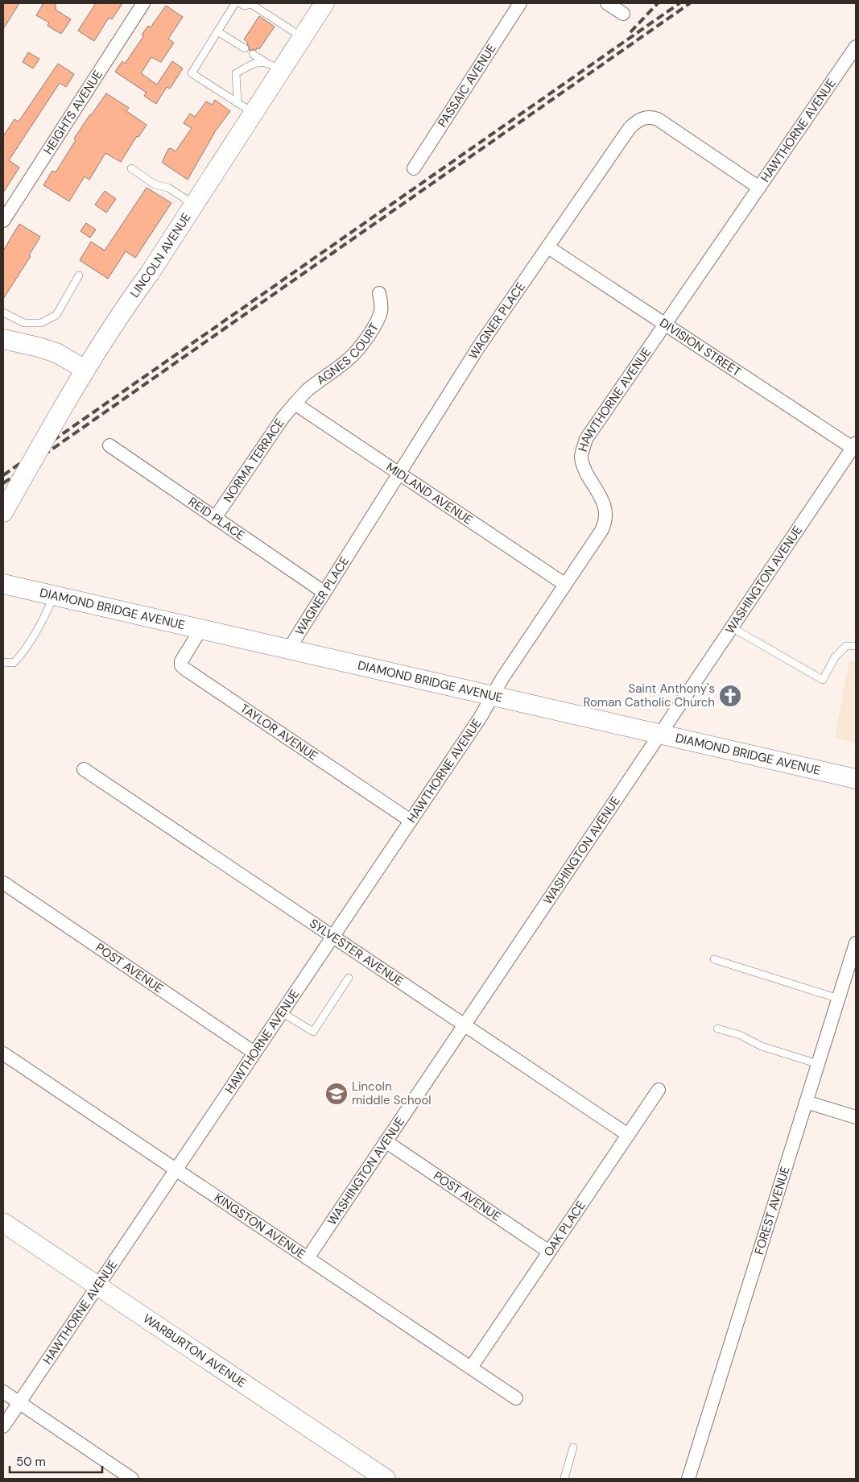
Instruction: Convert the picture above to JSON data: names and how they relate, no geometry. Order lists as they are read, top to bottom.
{
  "streets": {
    "street": [
      "PASSAIC AVENUE",
      "HEIGHTS AVENUE",
      "HAWTHORNE AVENUE",
      "LINCOLN AVENUE",
      "WAGNER PLACE",
      "DIVISION STREET",
      "AGNES COURT",
      "NORMA TERRACE",
      "MIDLAND AVENUE",
      "REID PLACE",
      "WASHINGTON AVENUE",
      "DIAMOND BRIDGE AVENUE",
      "TAYLOR AVENUE",
      "SYLVESTER AVENUE",
      "POST AVENUE",
      "FOREST AVENUE",
      "KINGSTON AVENUE",
      "OAK PLACE",
      "WARBURTON AVENUE"
    ]
  },
  "crossings": [
    ["HAWTHORNE AVENUE", "WAGNER PLACE"],
    ["HAWTHORNE AVENUE", "DIVISION STREET"],
    ["HAWTHORNE AVENUE", "MIDLAND AVENUE"],
    ["HAWTHORNE AVENUE", "DIAMOND BRIDGE AVENUE"],
    ["HAWTHORNE AVENUE", "TAYLOR AVENUE"],
    ["HAWTHORNE AVENUE", "SYLVESTER AVENUE"],
    ["HAWTHORNE AVENUE", "POST AVENUE"],
    ["HAWTHORNE AVENUE", "KINGSTON AVENUE"],
    ["HAWTHORNE AVENUE", "WARBURTON AVENUE"],
    ["WAGNER PLACE", "DIVISION STREET"],
    ["WAGNER PLACE", "MIDLAND AVENUE"],
    ["WAGNER PLACE", "REID PLACE"],
    ["WAGNER PLACE", "DIAMOND BRIDGE AVENUE"],
    ["DIVISION STREET", "WASHINGTON AVENUE"],
    ["AGNES COURT", "NORMA TERRACE"],
    ["AGNES COURT", "MIDLAND AVENUE"],
    ["NORMA TERRACE", "MIDLAND AVENUE"],
    ["NORMA TERRACE", "REID PLACE"],
    ["WASHINGTON AVENUE", "DIAMOND BRIDGE AVENUE"],
    ["WASHINGTON AVENUE", "SYLVESTER AVENUE"],
    ["WASHINGTON AVENUE", "POST AVENUE"],
    ["WASHINGTON AVENUE", "KINGSTON AVENUE"],
    ["DIAMOND BRIDGE AVENUE", "TAYLOR AVENUE"],
    ["SYLVESTER AVENUE", "OAK PLACE"],
    ["POST AVENUE", "OAK PLACE"],
    ["KINGSTON AVENUE", "OAK PLACE"]
  ],
  "places": {
    "church": ["Saint Anthony's Roman Catholic Church"],
    "school or university": ["Lincoln middle School"]
  },
  "scale_bar": "50 m"
}
